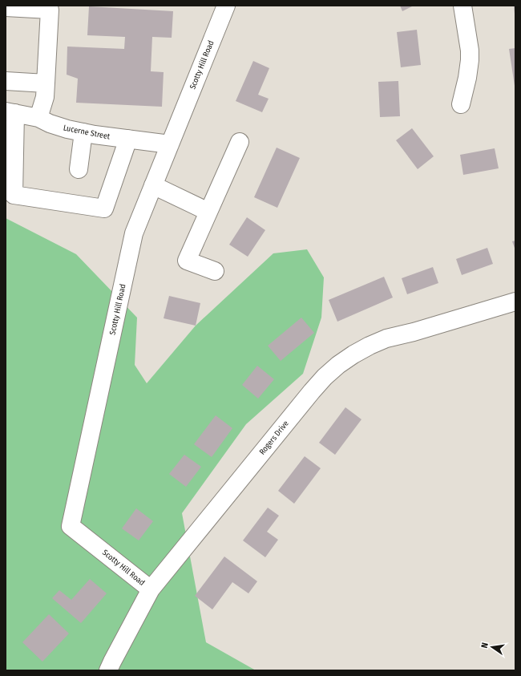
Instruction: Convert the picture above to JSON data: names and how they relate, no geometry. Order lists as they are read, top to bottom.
{
  "streets": {
    "street": ["Scotty Hill Road", "Lucerne Street", "Rogers Drive"]
  },
  "crossings": [
    ["Scotty Hill Road", "Lucerne Street"],
    ["Scotty Hill Road", "Rogers Drive"]
  ],
  "north": "left"
}
